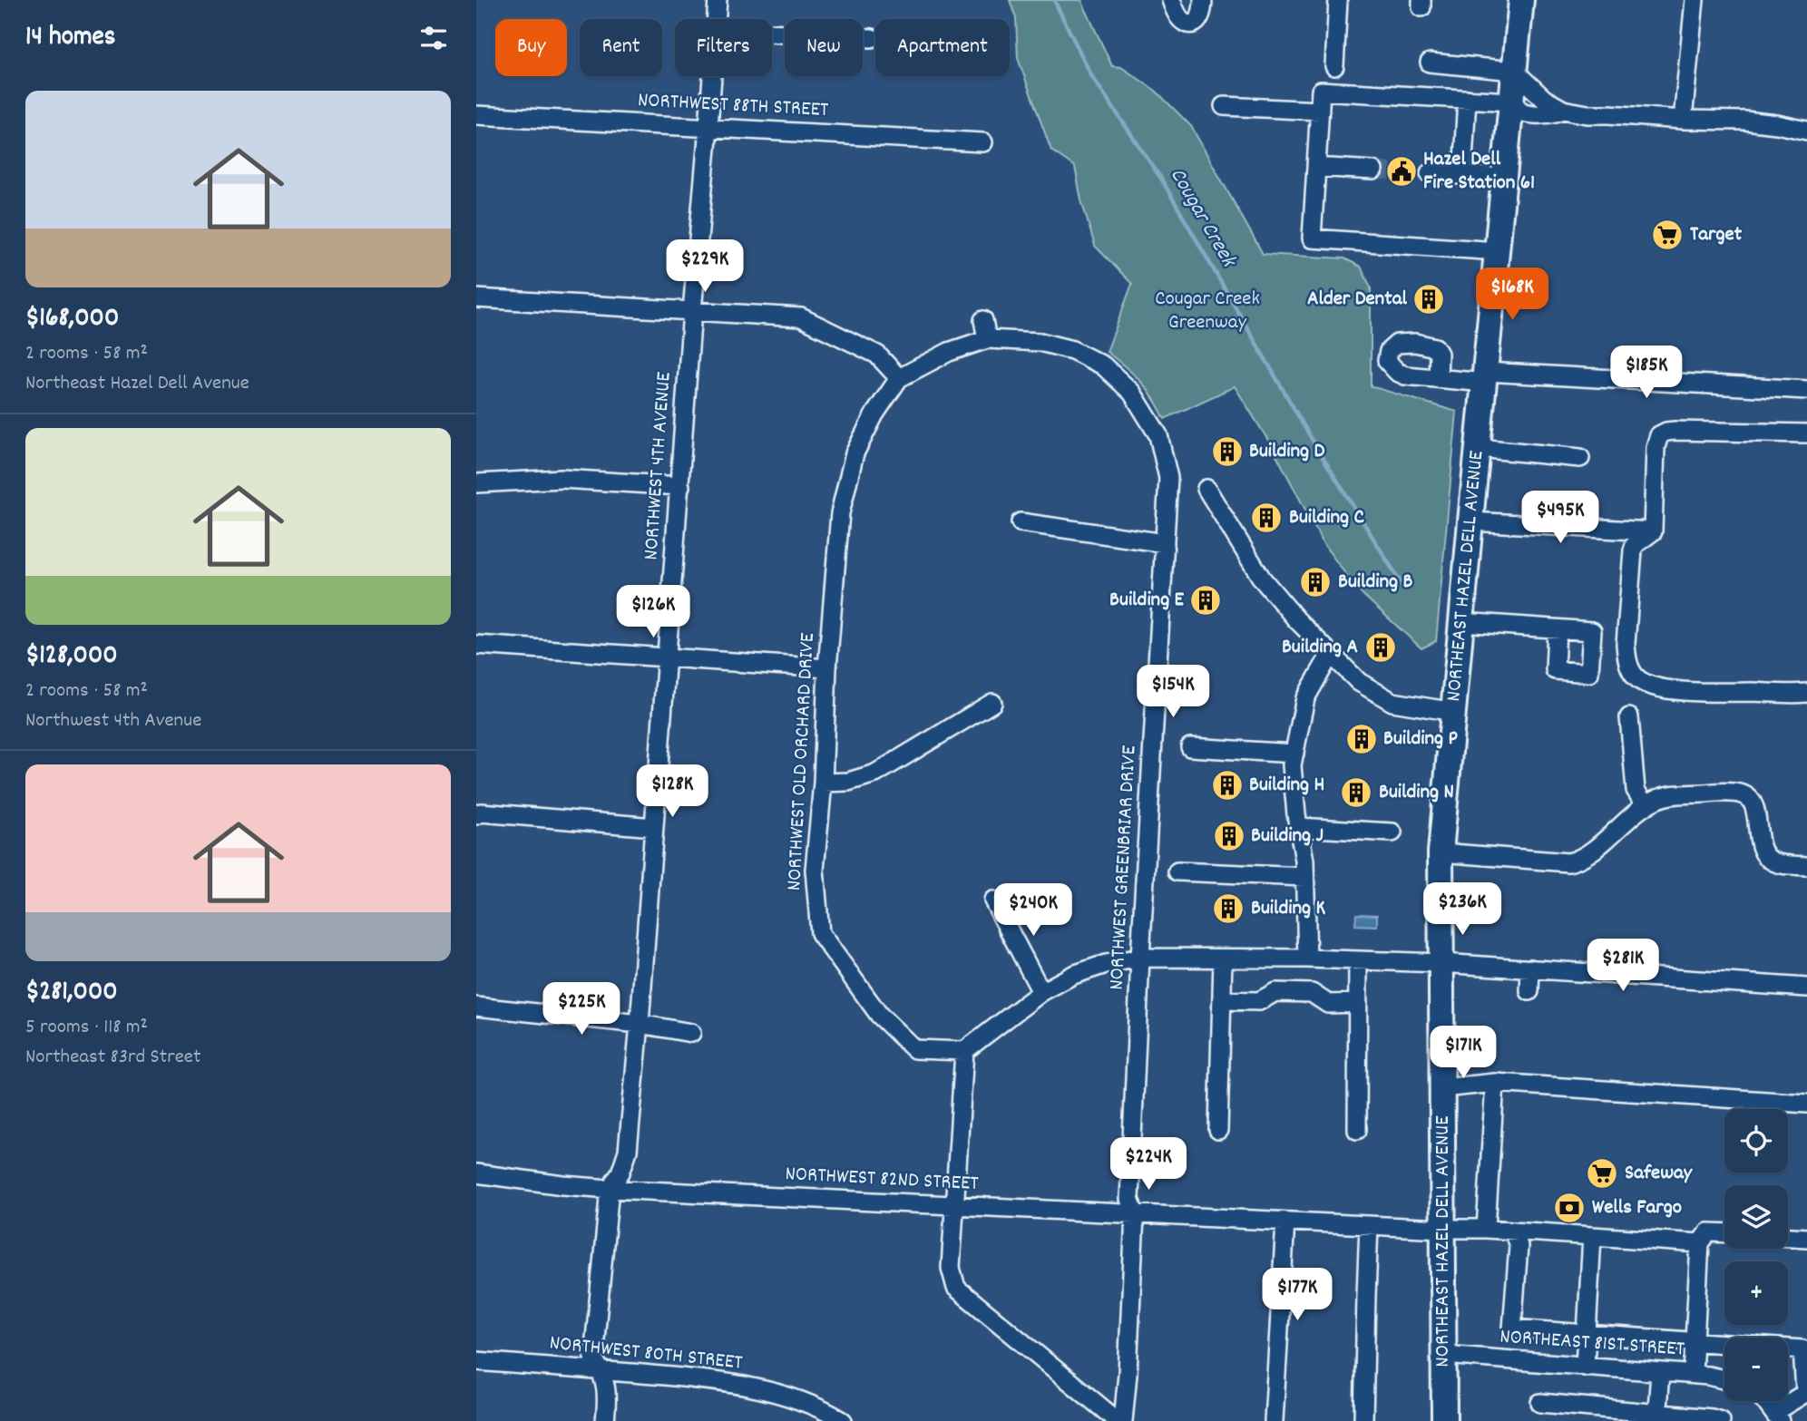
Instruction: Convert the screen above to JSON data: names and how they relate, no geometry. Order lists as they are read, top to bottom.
{
  "streets": {
    "main road": ["NORTHEAST HAZEL DELL AVENUE"],
    "street": [
      "NORTHWEST 88TH STREET",
      "NORTHWEST 4TH AVENUE",
      "NORTHWEST OLD ORCHARD DRIVE",
      "NORTHWEST GREENBRIAR DRIVE",
      "NORTHWEST 82ND STREET",
      "NORTHEAST 81ST STREET",
      "NORTHWEST 80TH STREET"
    ]
  },
  "crossings": [
    ["NORTHWEST 88TH STREET", "NORTHWEST 4TH AVENUE"],
    ["NORTHWEST 4TH AVENUE", "NORTHWEST 82ND STREET"],
    ["NORTHWEST 4TH AVENUE", "NORTHWEST 80TH STREET"],
    ["NORTHEAST HAZEL DELL AVENUE", "NORTHWEST 82ND STREET"],
    ["NORTHEAST HAZEL DELL AVENUE", "NORTHEAST 81ST STREET"],
    ["NORTHWEST OLD ORCHARD DRIVE", "NORTHWEST GREENBRIAR DRIVE"],
    ["NORTHWEST GREENBRIAR DRIVE", "NORTHWEST 82ND STREET"]
  ],
  "water": ["Cougar Creek"],
  "parks": ["Cougar Creek Greenway"],
  "places": {
    "public building": ["Hazel Dell Fire Station 61"],
    "supermarket": ["Target", "Safeway"],
    "building": [
      "Alder Dental",
      "Building D",
      "Building C",
      "Building B",
      "Building E",
      "Building A",
      "Building P",
      "Building H",
      "Building N",
      "Building J",
      "Building K"
    ],
    "bank": ["Wells Fargo"]
  },
  "page": {
    "heading": "14 homes",
    "chip": [
      "Buy",
      "Rent",
      "Filters",
      "New",
      "Apartment"
    ],
    "list": [
      {
        "name": "$168,000",
        "note": "2 rooms · 58 m² · Northeast Hazel Dell Avenue"
      },
      {
        "name": "$128,000",
        "note": "2 rooms · 58 m² · Northwest 4th Avenue"
      },
      {
        "name": "$281,000",
        "note": "5 rooms · 118 m² · Northeast 83rd Street"
      }
    ],
    "price": [
      "$229K",
      "$168K",
      "$185K",
      "$495K",
      "$126K",
      "$154K",
      "$128K",
      "$236K",
      "$240K",
      "$281K",
      "$225K",
      "$171K",
      "$224K",
      "$177K"
    ],
    "map_buttons": ["+", "−"]
  }
}
